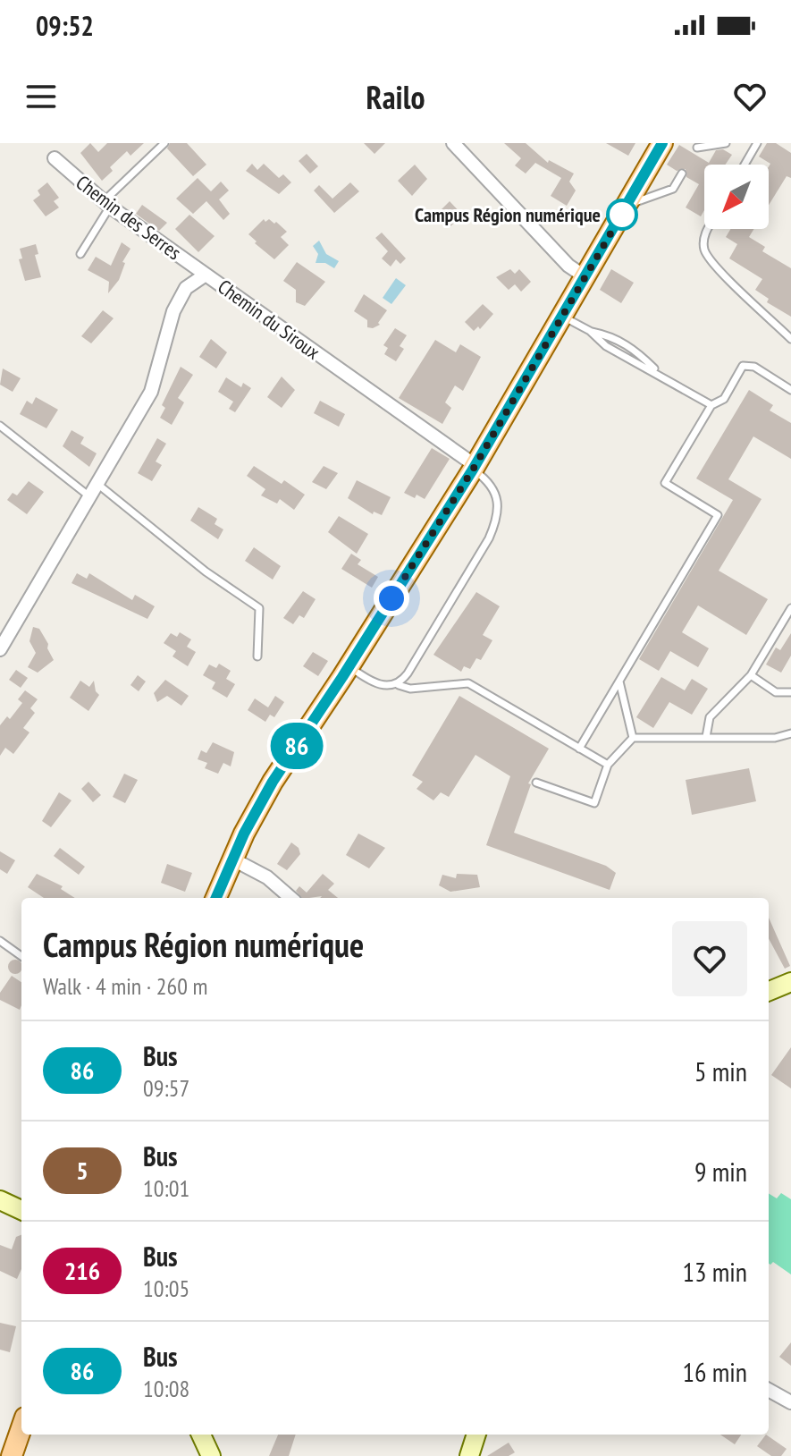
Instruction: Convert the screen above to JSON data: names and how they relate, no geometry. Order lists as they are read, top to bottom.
{
  "streets": {
    "street": ["Chemin des Serres", "Chemin du Siroux"]
  },
  "crossings": [
    ["Chemin des Serres", "Chemin du Siroux"]
  ],
  "places": ["Campus Région numérique"],
  "lines": ["bus line 86"],
  "north": "bottom left",
  "page": {
    "status": "09:52",
    "header": "Railo",
    "on_map": "86",
    "heading": ["Campus Région numérique", "Walk · 4 min · 260 m"],
    "list": [
      {
        "mark": "86",
        "name": "Bus",
        "note": "09:57",
        "value": "5 min"
      },
      {
        "mark": "5",
        "name": "Bus",
        "note": "10:01",
        "value": "9 min"
      },
      {
        "mark": "216",
        "name": "Bus",
        "note": "10:05",
        "value": "13 min"
      },
      {
        "mark": "86",
        "name": "Bus",
        "note": "10:08",
        "value": "16 min"
      }
    ]
  }
}
